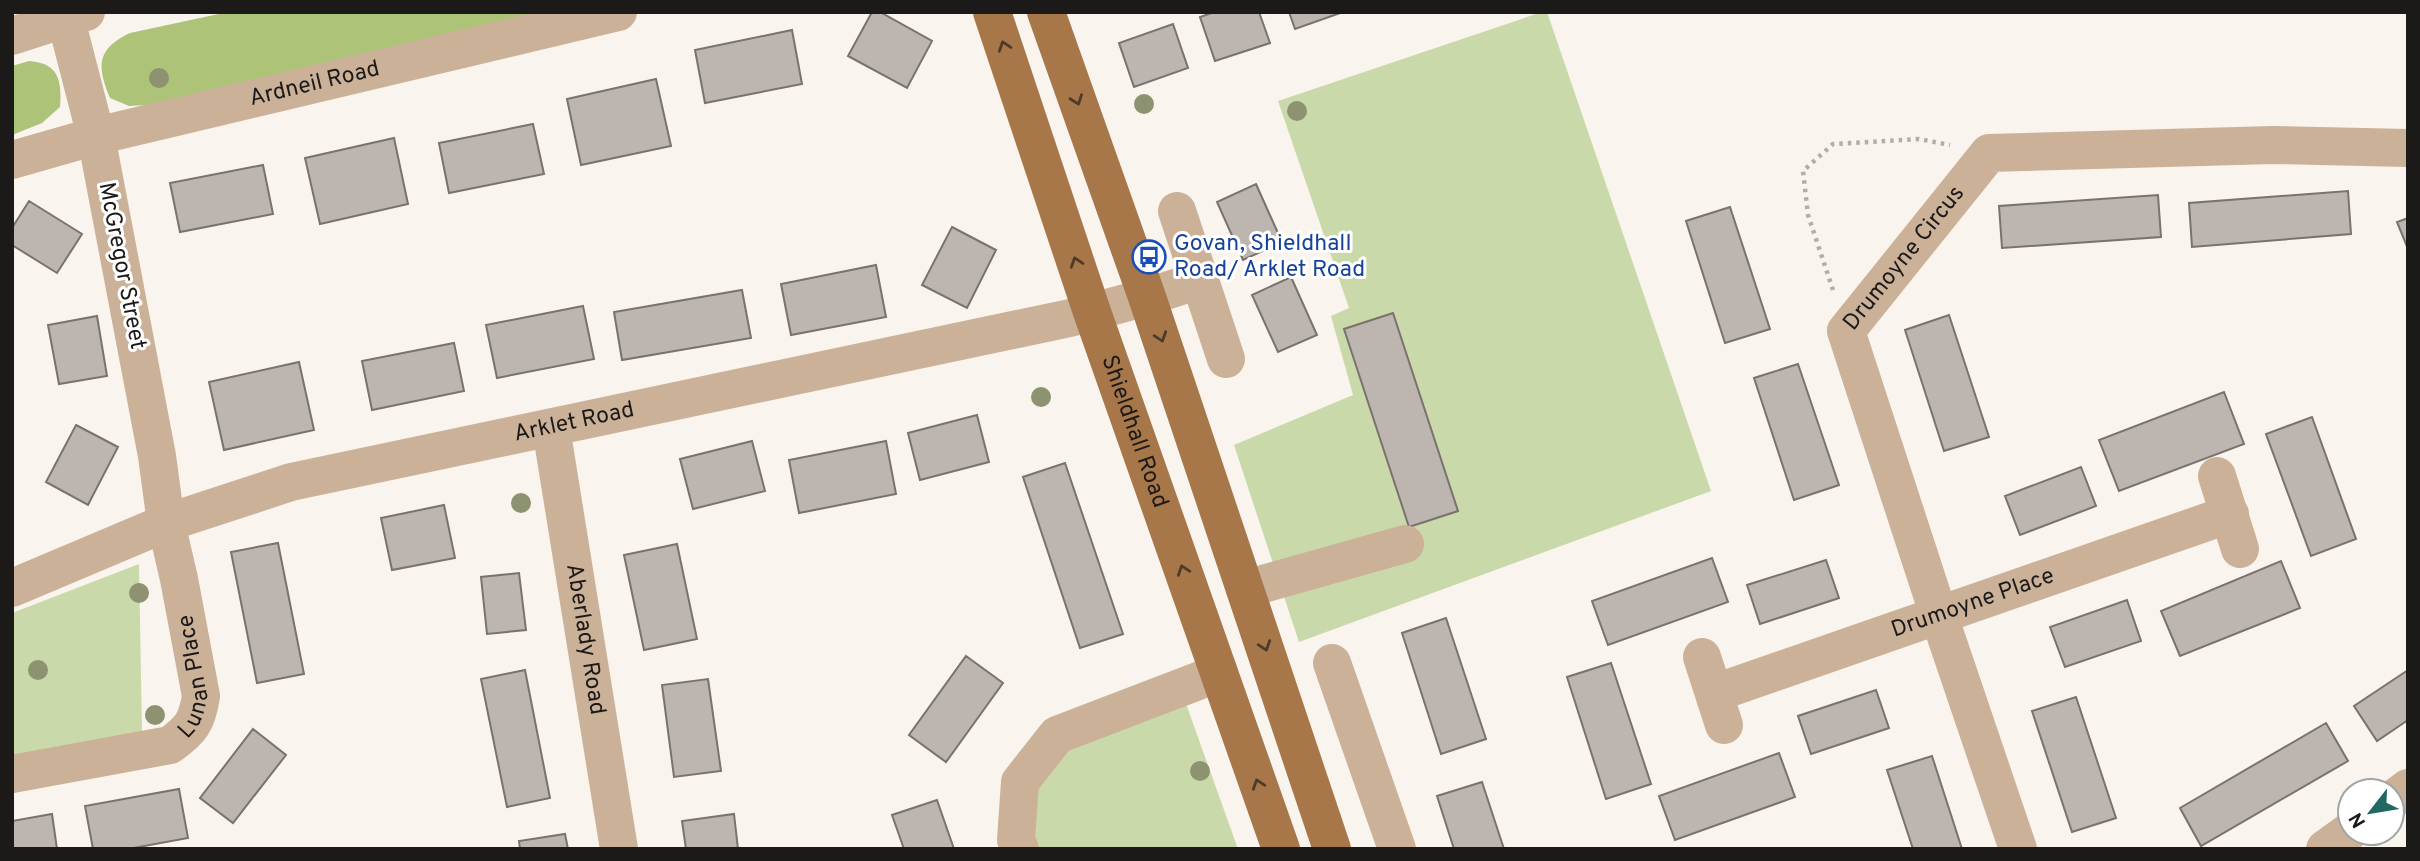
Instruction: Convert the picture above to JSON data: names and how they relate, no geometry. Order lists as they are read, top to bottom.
{
  "streets": {
    "main road": ["Shieldhall Road"],
    "street": [
      "Ardneil Road",
      "Drumoyne Circus",
      "McGregor Street",
      "Arklet Road",
      "Drumoyne Place",
      "Aberlady Road",
      "Lunan Place"
    ]
  },
  "crossings": [
    ["Ardneil Road", "McGregor Street"],
    ["Drumoyne Circus", "Drumoyne Place"],
    ["McGregor Street", "Arklet Road"],
    ["McGregor Street", "Lunan Place"],
    ["Arklet Road", "Shieldhall Road"],
    ["Arklet Road", "Aberlady Road"],
    ["Arklet Road", "Lunan Place"]
  ],
  "places": {
    "bus stop": ["Govan, Shieldhall Road/ Arklet Road"]
  },
  "north": "bottom left"
}
